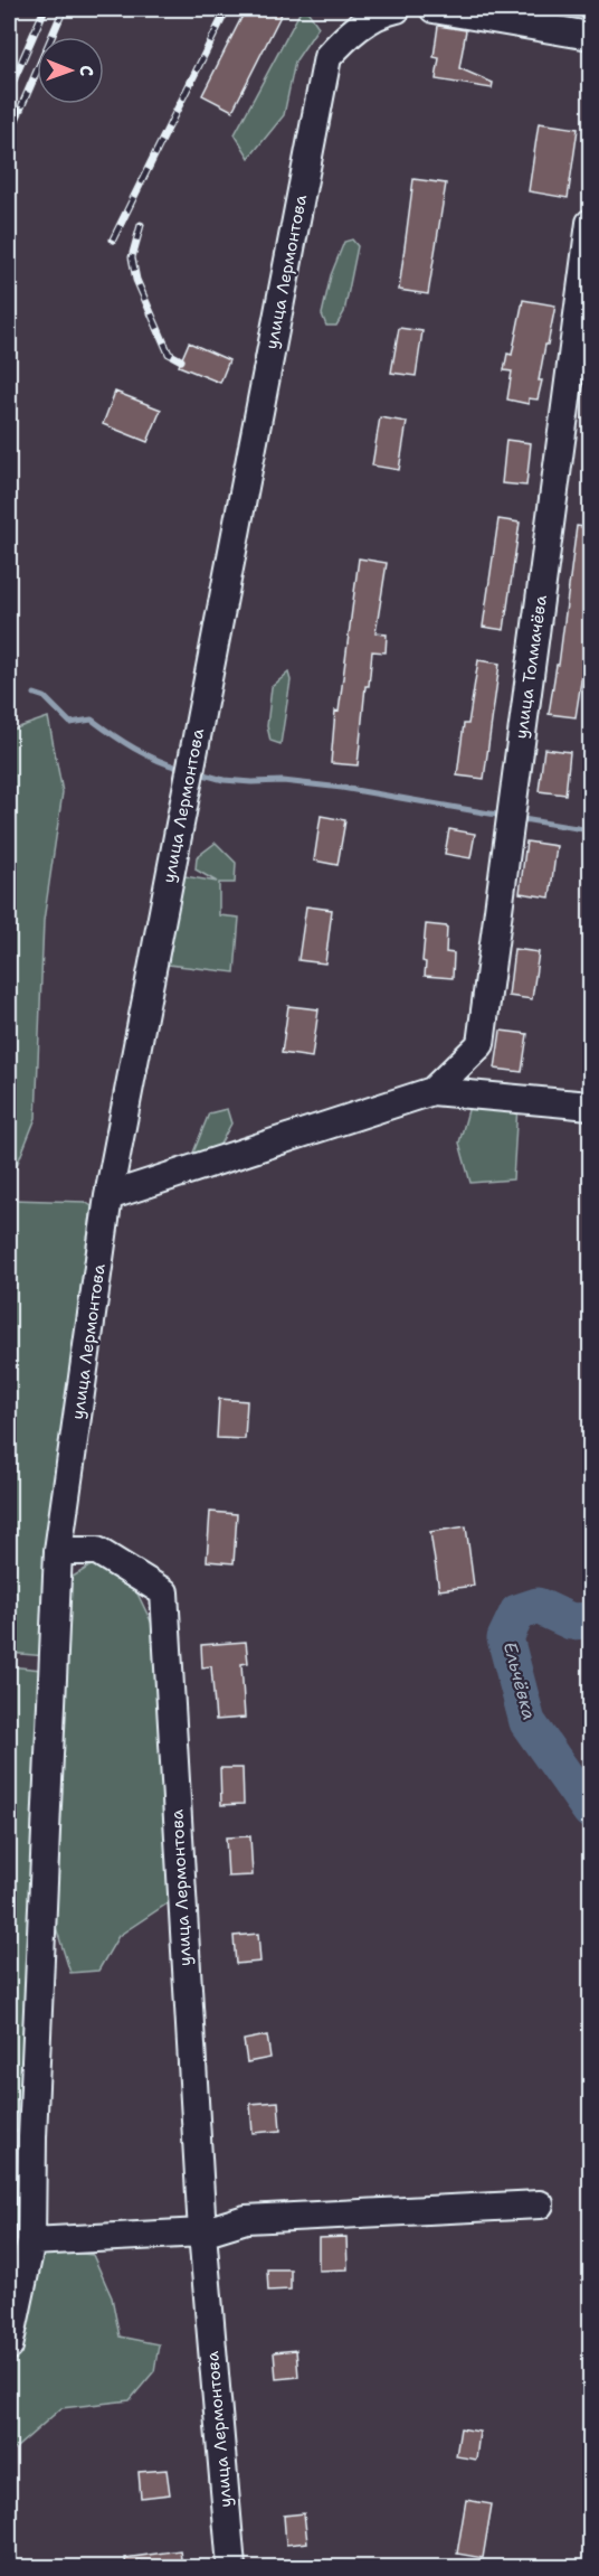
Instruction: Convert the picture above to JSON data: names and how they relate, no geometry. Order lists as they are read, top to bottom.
{
  "streets": {
    "street": ["улица Лермонтова", "улица Толмачёва"]
  },
  "water": ["Ельчёвка"],
  "north": "right"
}
